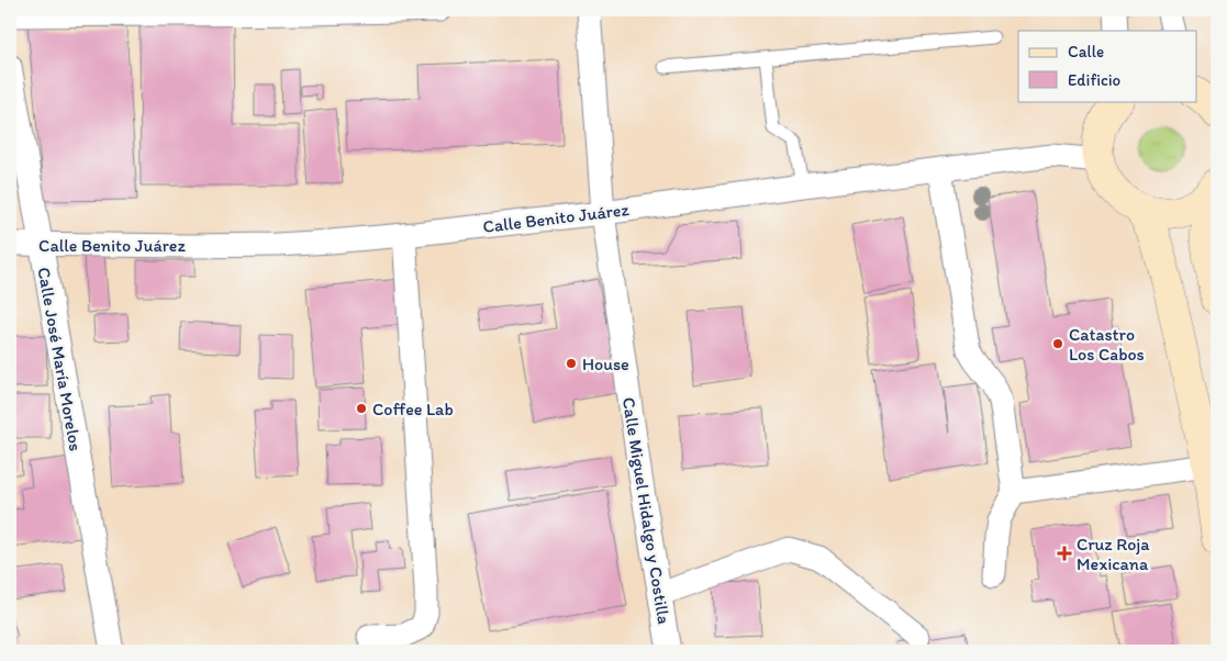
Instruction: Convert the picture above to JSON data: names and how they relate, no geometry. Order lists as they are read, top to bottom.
{
  "streets": {
    "street": ["Calle Benito Juárez", "Calle José María Morelos", "Calle Miguel Hidalgo y Costilla"]
  },
  "crossings": [
    ["Calle Benito Juárez", "Calle José María Morelos"],
    ["Calle Benito Juárez", "Calle Miguel Hidalgo y Costilla"]
  ],
  "places": {
    "other": ["Catastro Los Cabos", "House", "Coffee Lab"],
    "health": ["Cruz Roja Mexicana"]
  },
  "legend": ["Calle", "Edificio"]
}
